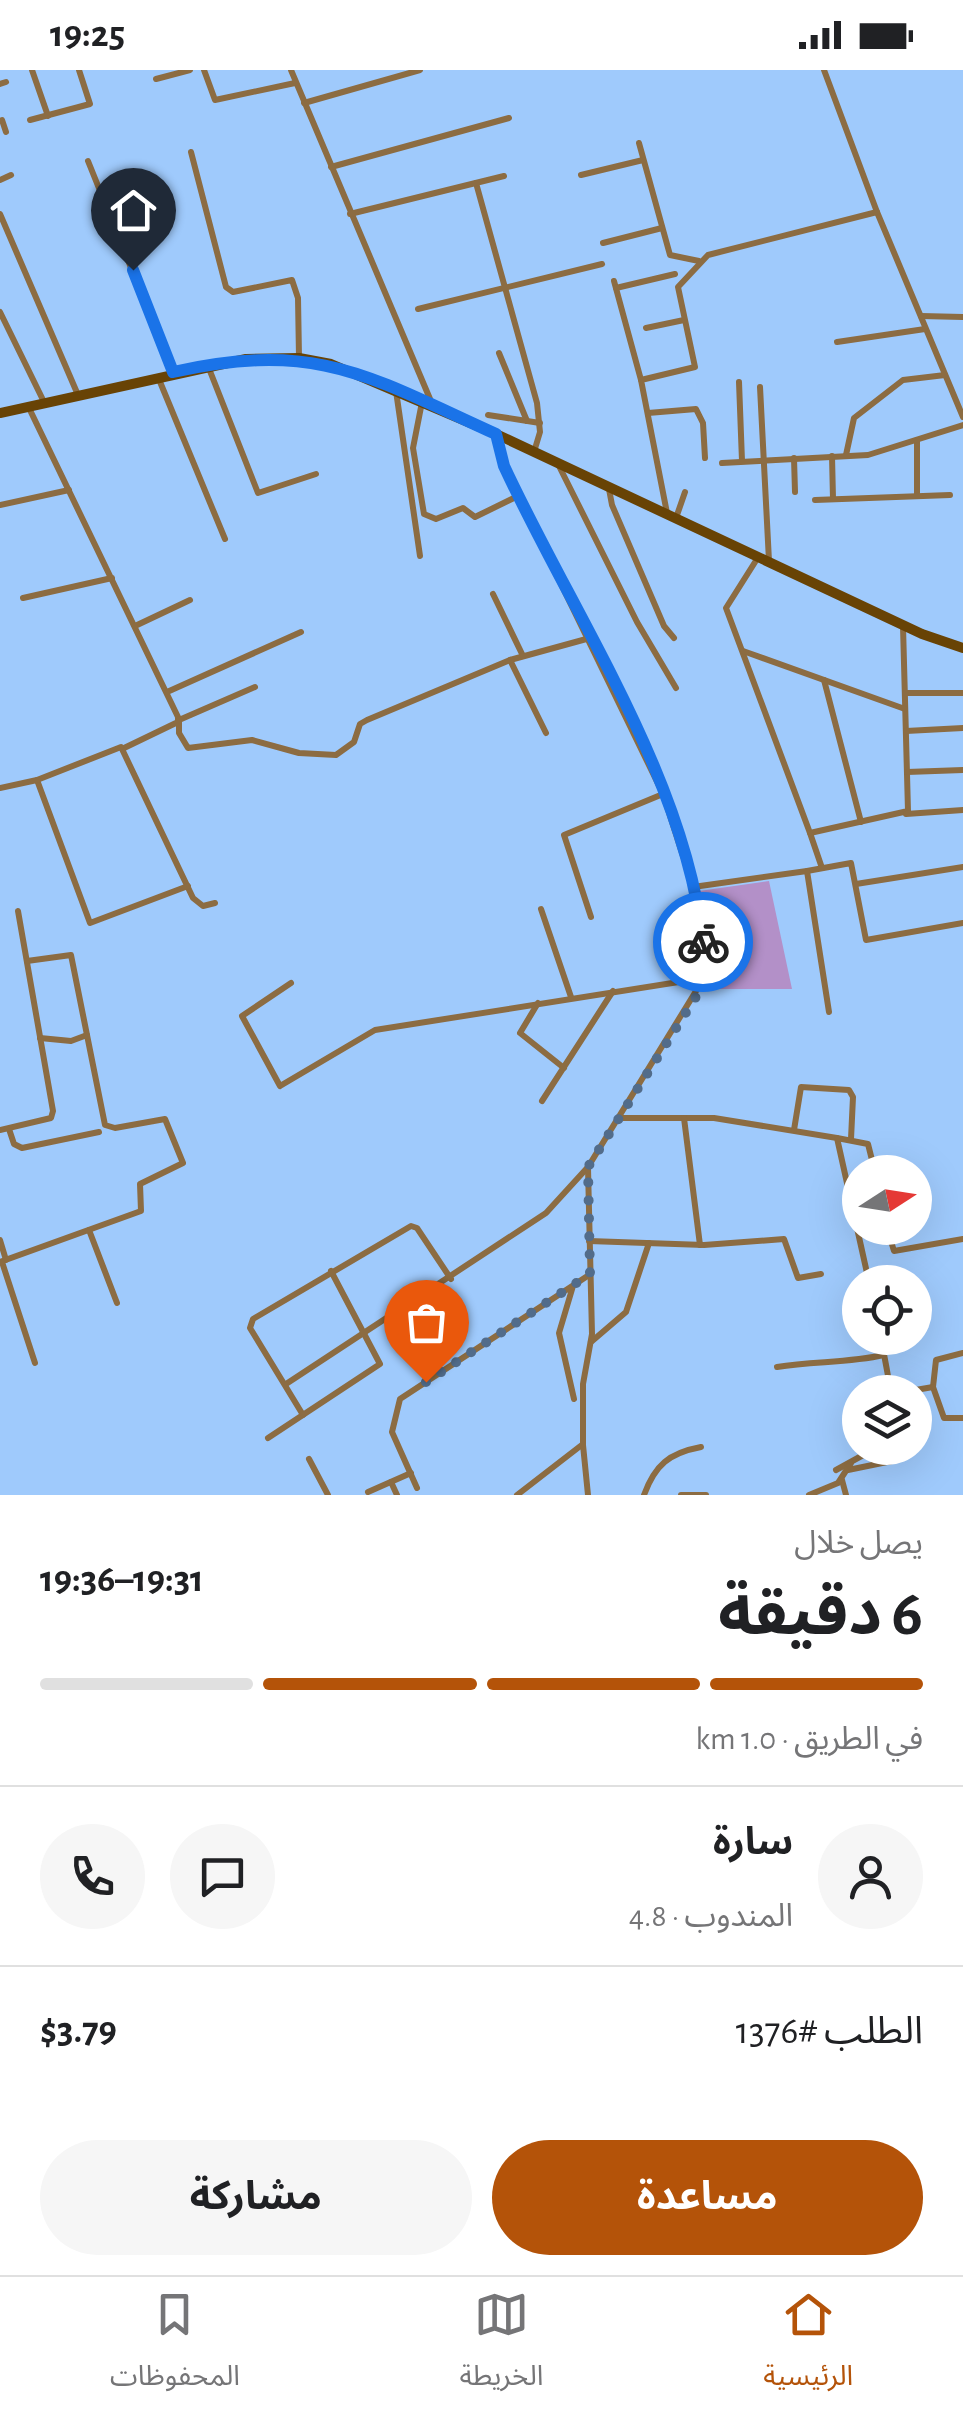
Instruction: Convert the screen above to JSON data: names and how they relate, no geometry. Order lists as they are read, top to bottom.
{
  "north": "right",
  "page": {
    "status": "19:25",
    "heading": ["6 دقيقة", "يصل خلال", "19:31–19:36"],
    "panel": [
      "سارة",
      "المندوب · 4.8",
      "الطلب #1376",
      "$3.79"
    ],
    "bar": "في الطريق · 1.0 km",
    "buttons": ["مساعدة", "مشاركة"],
    "tabs": ["الرئيسية", "الخريطة", "المحفوظات"]
  }
}
